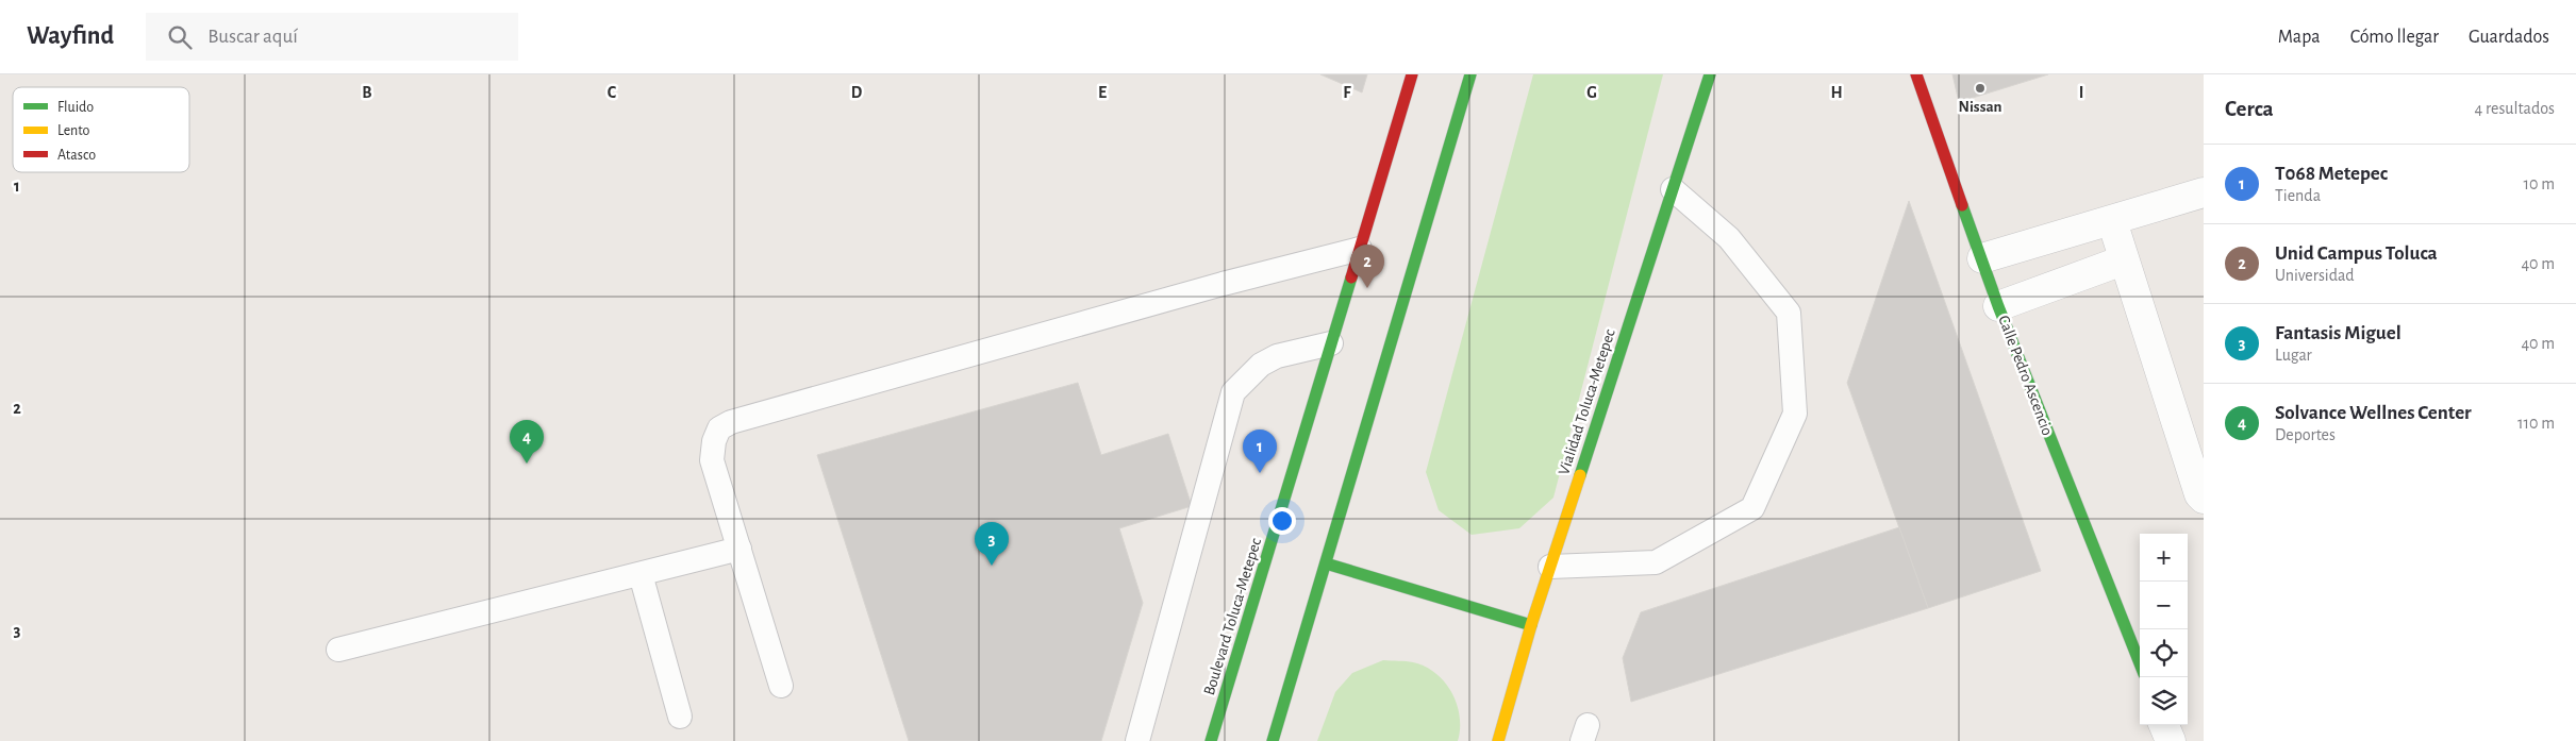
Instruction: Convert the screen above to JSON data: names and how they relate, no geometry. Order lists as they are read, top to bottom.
{
  "streets": {
    "main road": ["Calle Pedro Ascencio", "Vialidad Toluca-Metepec", "Boulevard Toluca-Metepec"]
  },
  "places": ["Nissan"],
  "legend": ["Fluido", "Lento", "Atasco"],
  "page": {
    "header": "Wayfind",
    "search": "Buscar aquí",
    "nav": ["Mapa", "Cómo llegar", "Guardados"],
    "heading": ["Cerca", "4 resultados"],
    "list": [
      {
        "mark": "1",
        "name": "T068 Metepec",
        "note": "Tienda",
        "value": "10 m"
      },
      {
        "mark": "2",
        "name": "Unid Campus Toluca",
        "note": "Universidad",
        "value": "40 m"
      },
      {
        "mark": "3",
        "name": "Fantasis Miguel",
        "note": "Lugar",
        "value": "40 m"
      },
      {
        "mark": "4",
        "name": "Solvance Wellnes Center",
        "note": "Deportes",
        "value": "110 m"
      }
    ],
    "pins": [
      "2",
      "4",
      "1",
      "3"
    ],
    "map_buttons": ["+", "−"]
  },
  "grid": {
    "columns": [
      "B",
      "C",
      "D",
      "E",
      "F",
      "G",
      "H",
      "I"
    ],
    "rows": ["1", "2", "3"]
  }
}
